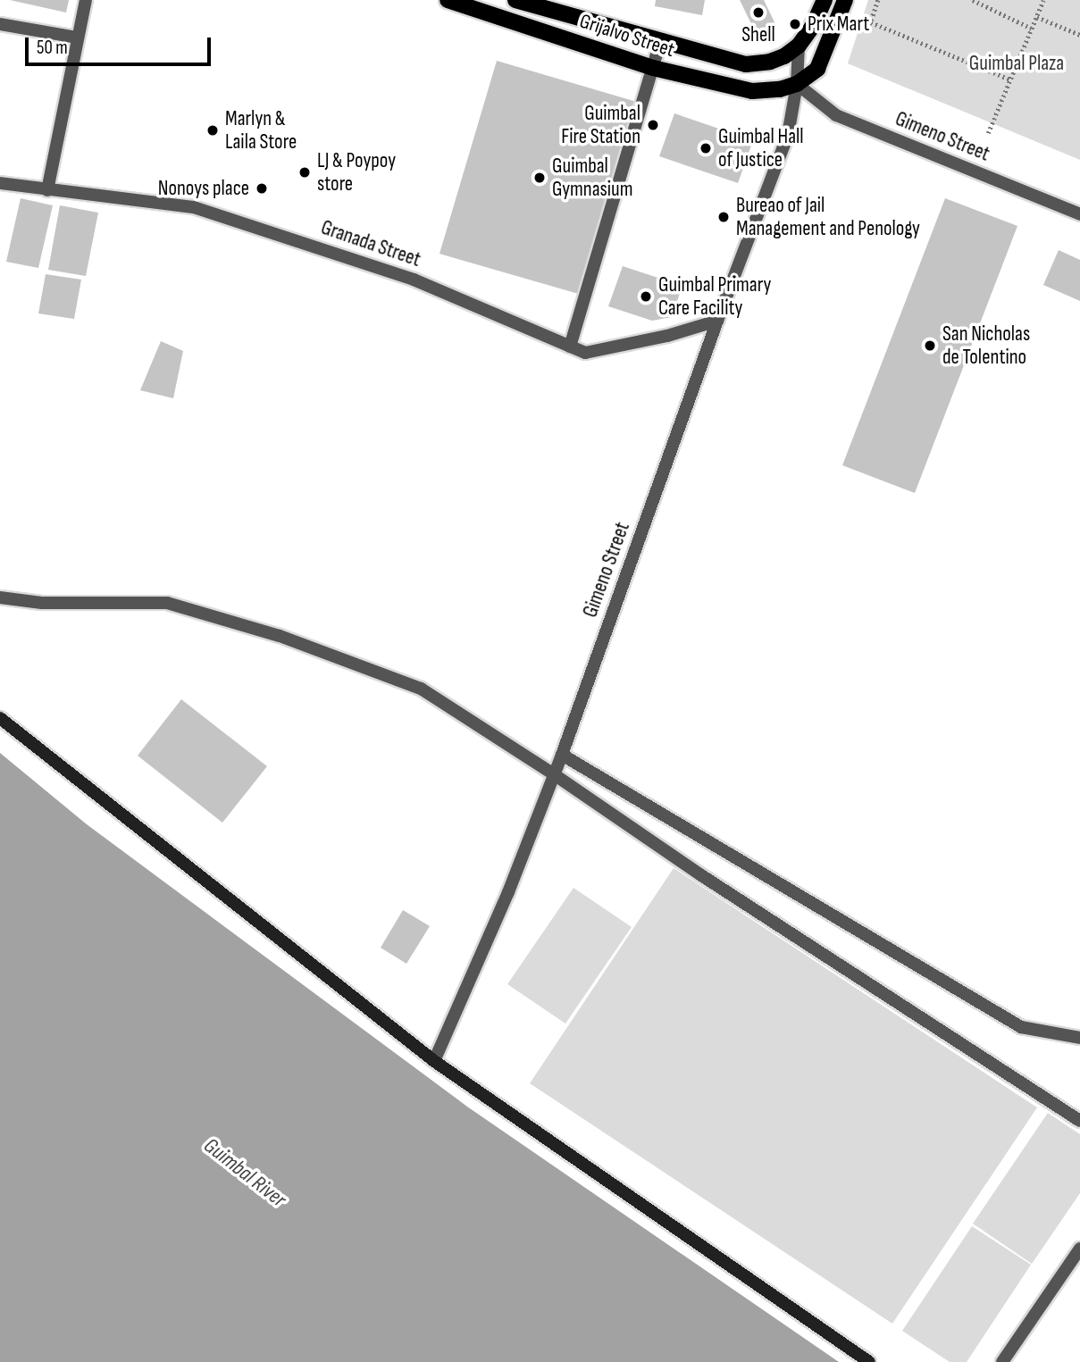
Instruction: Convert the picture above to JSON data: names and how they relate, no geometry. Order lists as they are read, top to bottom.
{
  "streets": {
    "main road": ["Grijalvo Street"],
    "street": ["Gimeno Street", "Granada Street"]
  },
  "crossings": [
    ["Grijalvo Street", "Gimeno Street"],
    ["Gimeno Street", "Granada Street"]
  ],
  "water": ["Guimbal River"],
  "parks": ["Guimbal Plaza"],
  "places": [
    "Shell",
    "Prix Mart",
    "Guimbal Fire Station",
    "Marlyn & Laila Store",
    "Guimbal Hall of Justice",
    "LJ & Poypoy store",
    "Guimbal Gymnasium",
    "Nonoys place",
    "Bureao of Jail Management and Penology",
    "Guimbal Primary Care Facility",
    "San Nicholas de Tolentino"
  ],
  "scale_bar": "50 m"
}
